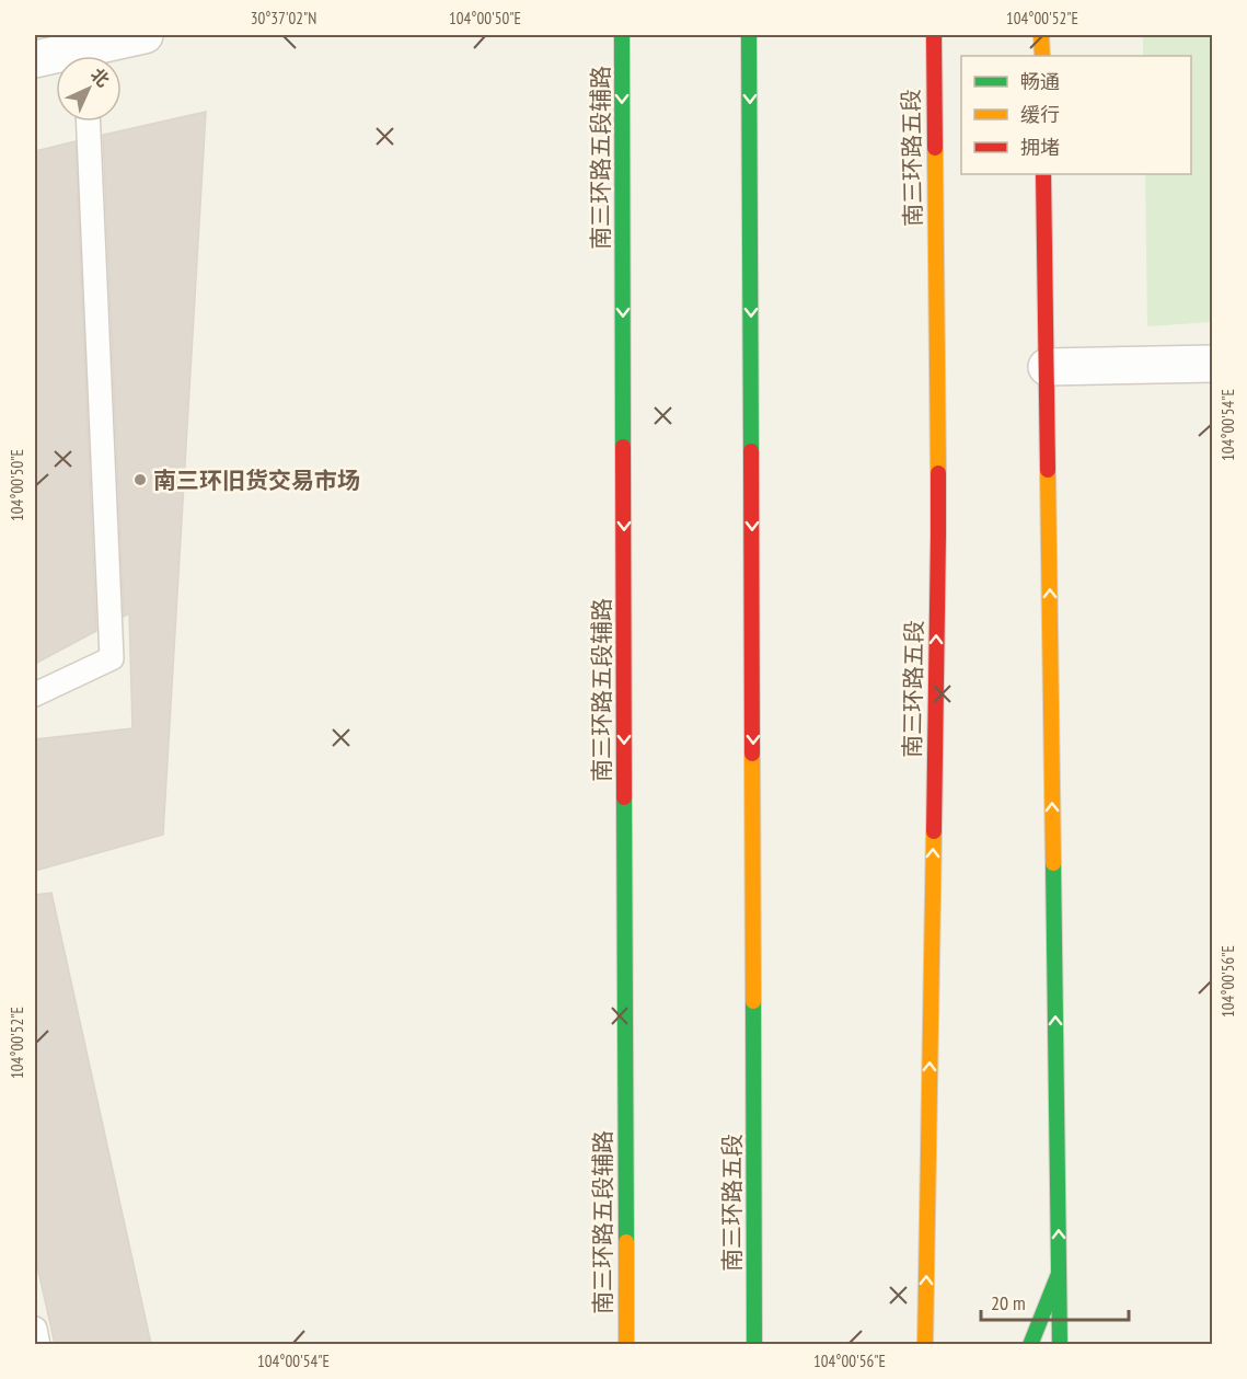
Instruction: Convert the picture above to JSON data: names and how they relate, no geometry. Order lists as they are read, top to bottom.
{
  "streets": {
    "main road": ["南三环路五段辅路", "南三环路五段"]
  },
  "one_way": ["南三环路五段辅路"],
  "places": ["南三环旧货交易市场"],
  "legend": ["畅通", "缓行", "拥堵"],
  "scale_bar": "20 m",
  "north": "top right",
  "coordinates": [
    "30°37'02\"N",
    "104°00'50\"E",
    "104°00'52\"E",
    "104°00'54\"E",
    "104°00'56\"E"
  ]
}
